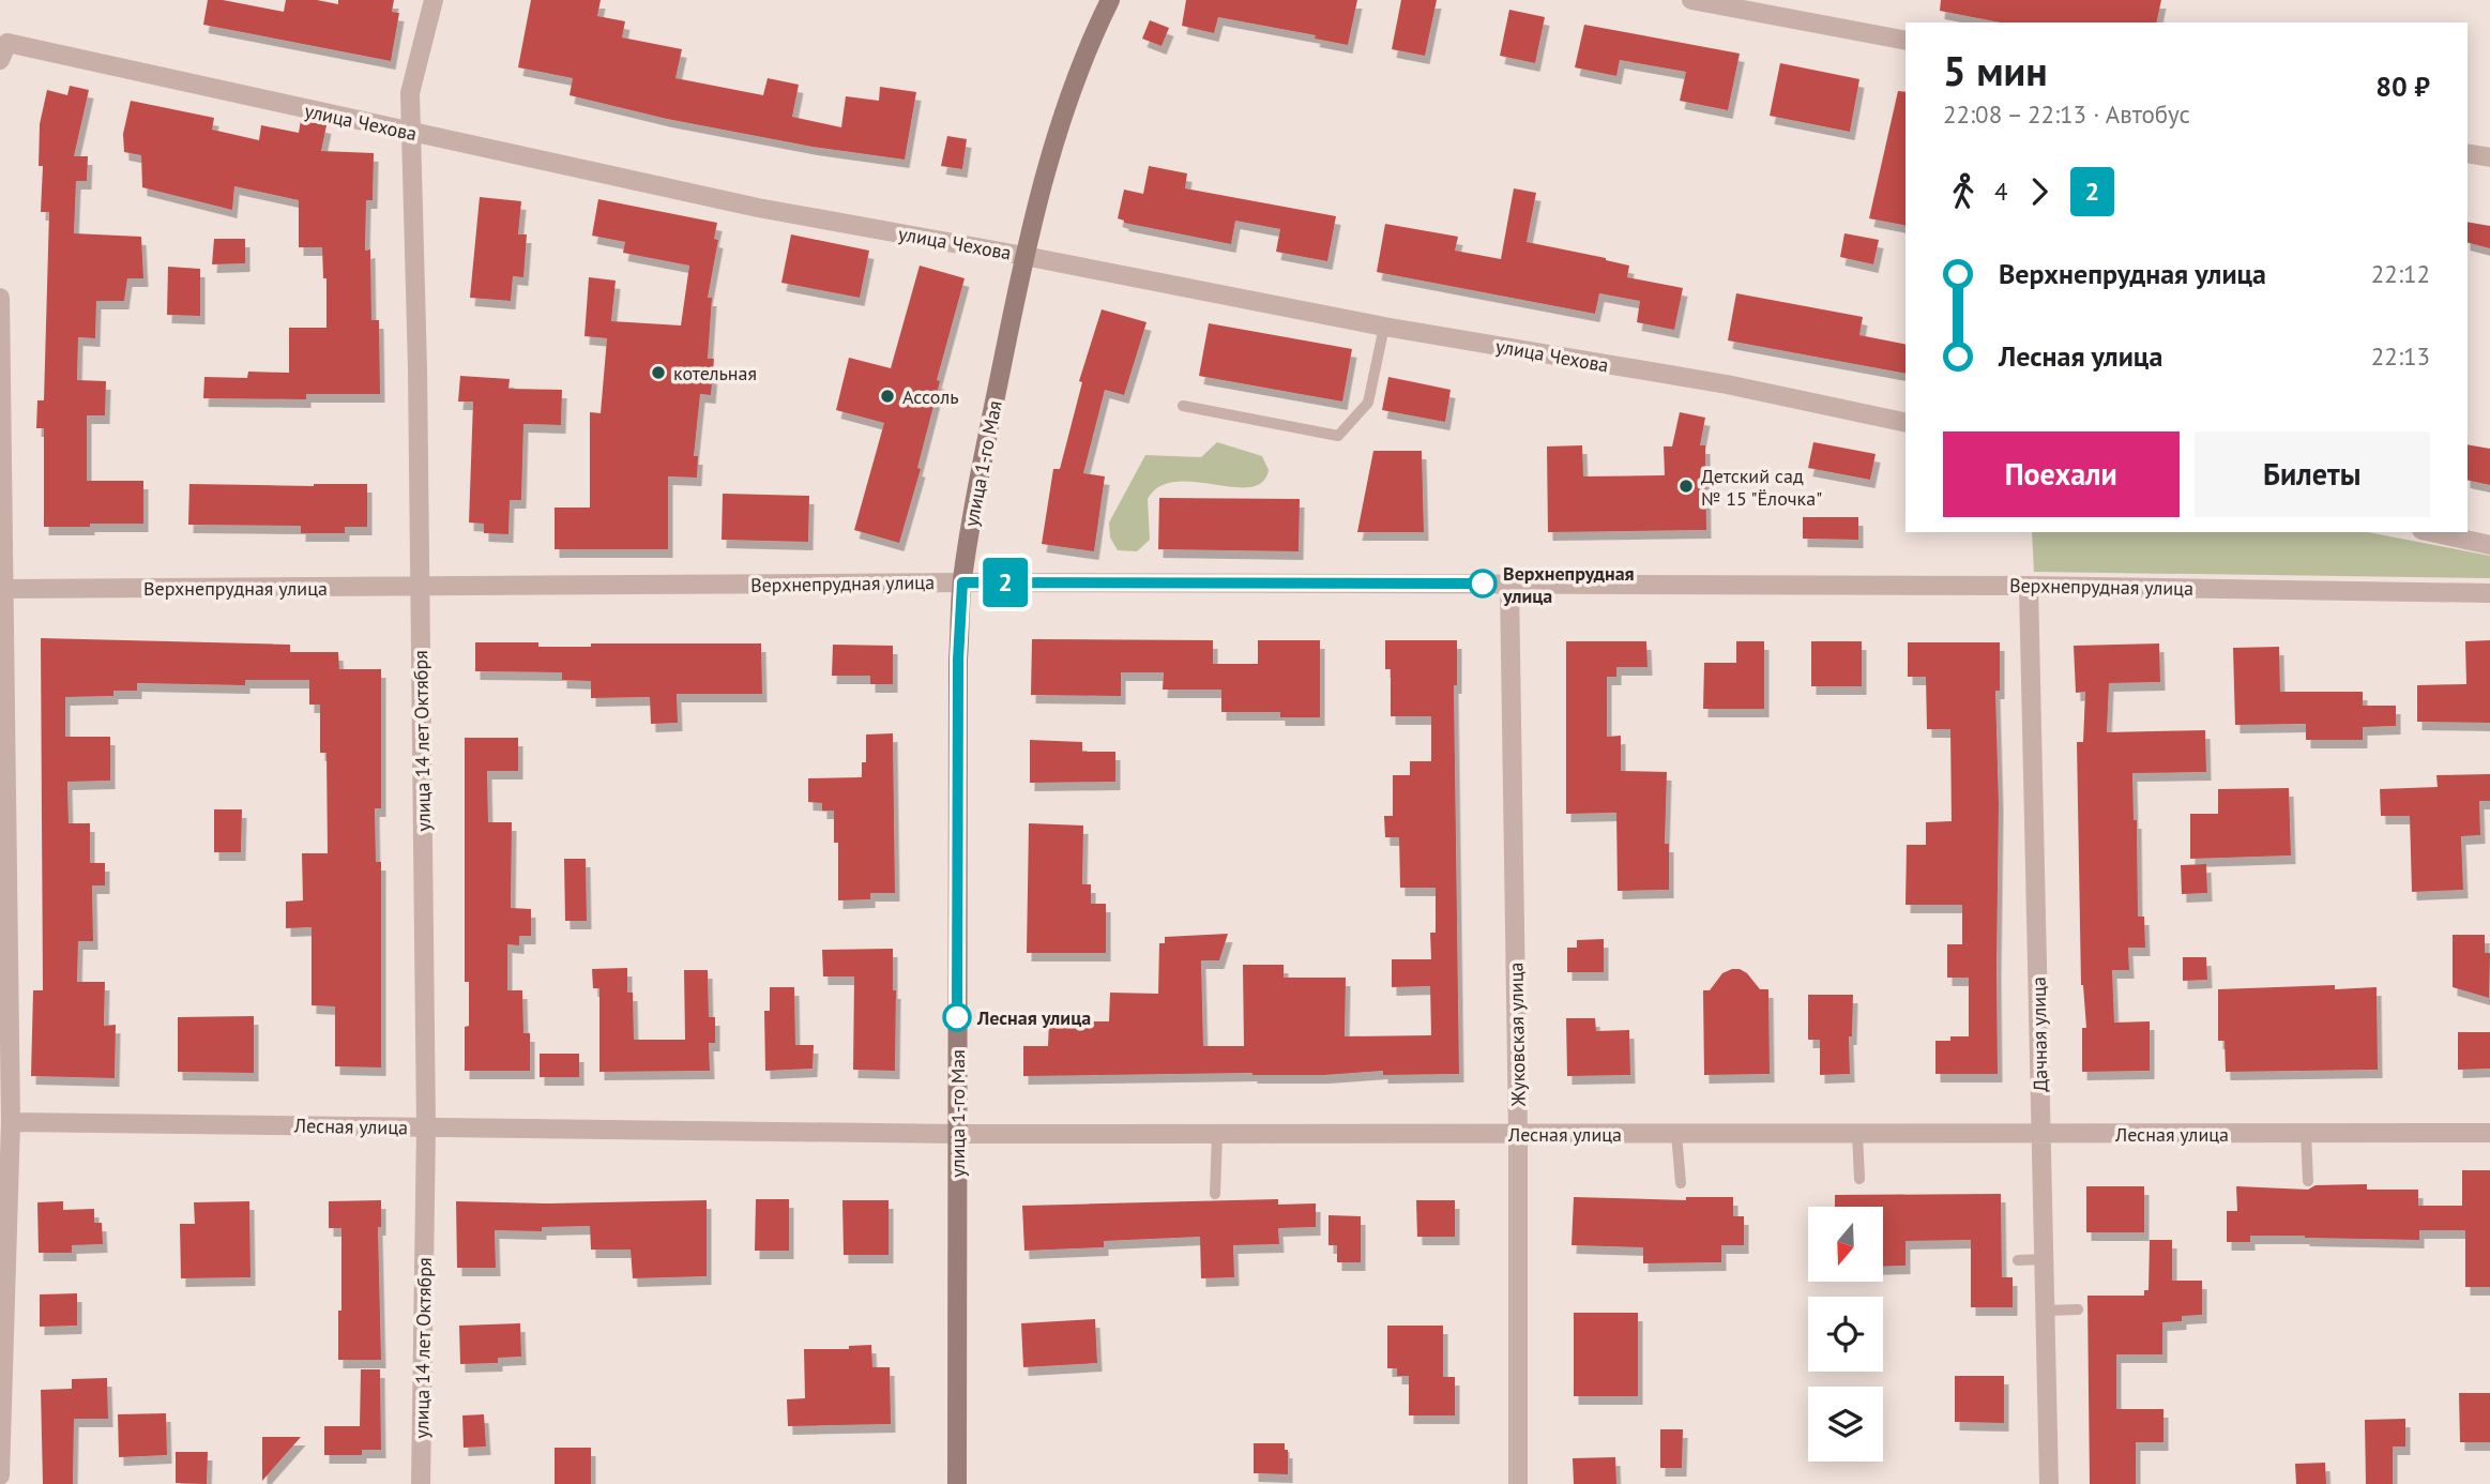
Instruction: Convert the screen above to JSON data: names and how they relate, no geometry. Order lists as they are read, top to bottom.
{
  "streets": {
    "main road": ["улица 1-го Мая"],
    "street": [
      "улица Чехова",
      "Верхнепрудная улица",
      "улица 14 лет Октября",
      "Жуковская улица",
      "Дачная улица",
      "Лесная улица"
    ]
  },
  "crossings": [
    ["улица Чехова", "улица 1-го Мая"],
    ["улица Чехова", "улица 14 лет Октября"],
    ["улица 1-го Мая", "Верхнепрудная улица"],
    ["улица 1-го Мая", "Лесная улица"],
    ["Верхнепрудная улица", "улица 14 лет Октября"],
    ["Верхнепрудная улица", "Жуковская улица"],
    ["Верхнепрудная улица", "Дачная улица"],
    ["улица 14 лет Октября", "Лесная улица"],
    ["Жуковская улица", "Лесная улица"],
    ["Дачная улица", "Лесная улица"]
  ],
  "places": [
    "котельная",
    "Ассоль",
    "Детский сад № 15 \"Ёлочка\"",
    "Верхнепрудная улица",
    "Лесная улица"
  ],
  "lines": ["bus line 2"],
  "north": "bottom",
  "page": {
    "on_map": "2",
    "heading": ["5 мин", "22:08 – 22:13 · Автобус", "80 ₽"],
    "legs": ["4", "2"],
    "list": [
      {
        "name": "Верхнепрудная улица",
        "value": "22:12"
      },
      {
        "name": "Лесная улица",
        "value": "22:13"
      }
    ],
    "buttons": ["Поехали", "Билеты"]
  }
}
